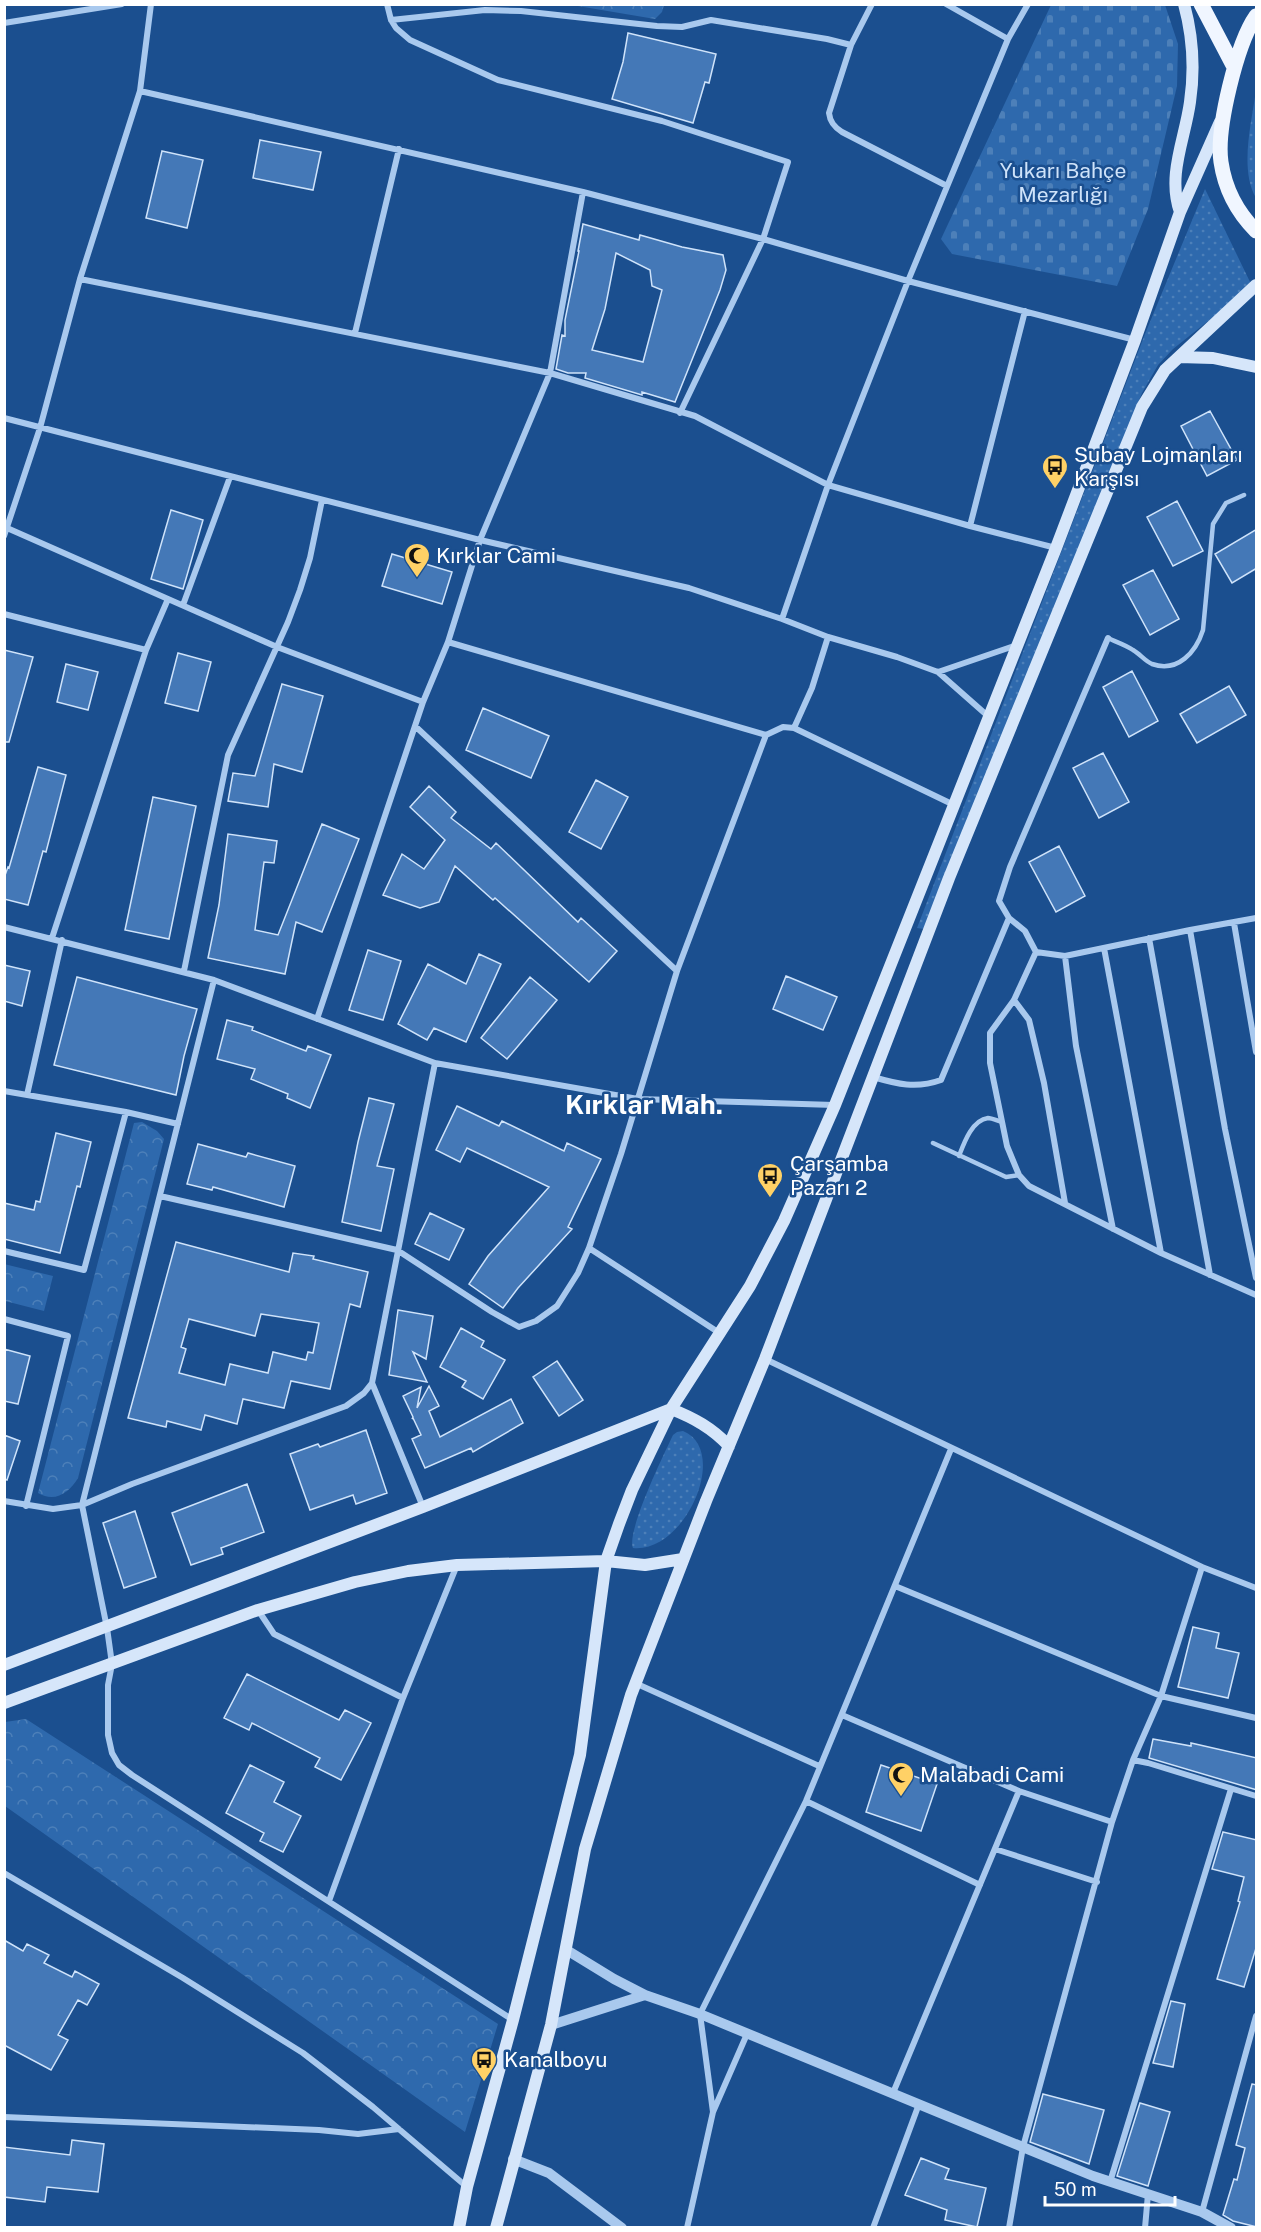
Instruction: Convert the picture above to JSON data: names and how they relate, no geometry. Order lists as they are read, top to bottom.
{
  "districts": ["Kırklar Mah."],
  "parks": ["Yukarı Bahçe Mezarlığı"],
  "places": {
    "bus stop": ["Subay Lojmanları Karşısı", "Çarşamba Pazarı 2", "Kanalboyu"],
    "mosque": ["Kırklar Cami", "Malabadi Cami"]
  },
  "scale_bar": "50 m"
}
